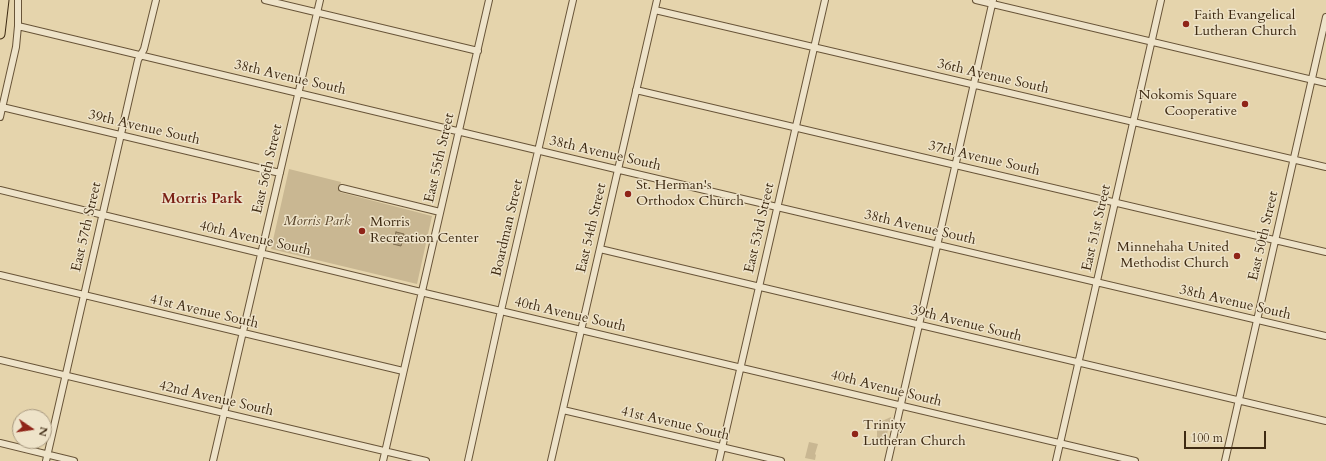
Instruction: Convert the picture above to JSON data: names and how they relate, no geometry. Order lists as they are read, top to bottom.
{
  "streets": {
    "street": [
      "36th Avenue South",
      "38th Avenue South",
      "39th Avenue South",
      "East 55th Street",
      "37th Avenue South",
      "East 56th Street",
      "East 57th Street",
      "Boardman Street",
      "East 54th Street",
      "East 53rd Street",
      "East 51st Street",
      "East 50th Street",
      "40th Avenue South",
      "41st Avenue South",
      "42nd Avenue South"
    ]
  },
  "crossings": [
    ["36th Avenue South", "East 54th Street"],
    ["36th Avenue South", "East 53rd Street"],
    ["36th Avenue South", "East 51st Street"],
    ["36th Avenue South", "East 50th Street"],
    ["38th Avenue South", "East 55th Street"],
    ["38th Avenue South", "East 56th Street"],
    ["38th Avenue South", "East 57th Street"],
    ["38th Avenue South", "Boardman Street"],
    ["38th Avenue South", "East 54th Street"],
    ["38th Avenue South", "East 53rd Street"],
    ["38th Avenue South", "East 51st Street"],
    ["38th Avenue South", "East 50th Street"],
    ["39th Avenue South", "East 56th Street"],
    ["39th Avenue South", "East 57th Street"],
    ["39th Avenue South", "East 54th Street"],
    ["39th Avenue South", "East 53rd Street"],
    ["39th Avenue South", "East 51st Street"],
    ["39th Avenue South", "East 50th Street"],
    ["East 55th Street", "40th Avenue South"],
    ["East 55th Street", "41st Avenue South"],
    ["East 55th Street", "42nd Avenue South"],
    ["37th Avenue South", "East 54th Street"],
    ["37th Avenue South", "East 53rd Street"],
    ["37th Avenue South", "East 51st Street"],
    ["37th Avenue South", "East 50th Street"],
    ["East 56th Street", "40th Avenue South"],
    ["East 56th Street", "41st Avenue South"],
    ["East 56th Street", "42nd Avenue South"],
    ["East 57th Street", "40th Avenue South"],
    ["East 57th Street", "41st Avenue South"],
    ["East 57th Street", "42nd Avenue South"],
    ["Boardman Street", "40th Avenue South"],
    ["East 54th Street", "40th Avenue South"],
    ["East 54th Street", "41st Avenue South"],
    ["East 53rd Street", "40th Avenue South"],
    ["East 53rd Street", "41st Avenue South"],
    ["East 51st Street", "40th Avenue South"]
  ],
  "districts": ["Morris Park"],
  "parks": ["Morris Park"],
  "places": [
    "Faith Evangelical Lutheran Church",
    "Nokomis Square Cooperative",
    "St. Herman's Orthodox Church",
    "Morris Recreation Center",
    "Minnehaha United Methodist Church",
    "Trinity Lutheran Church"
  ],
  "scale_bar": "100 m",
  "north": "right"
}
